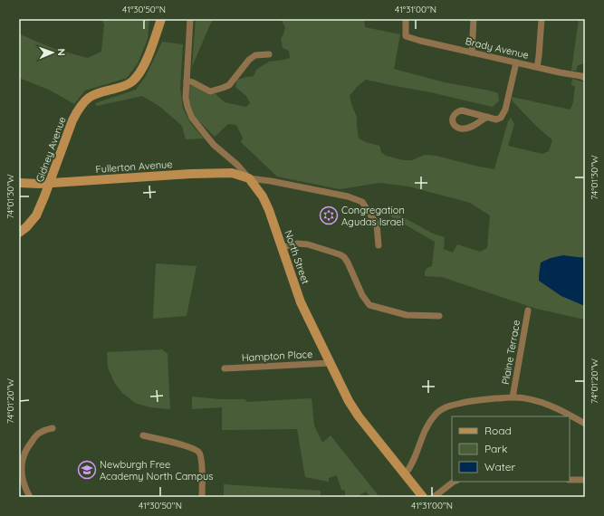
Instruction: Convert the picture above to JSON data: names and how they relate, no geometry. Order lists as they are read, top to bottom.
{
  "streets": {
    "street": [
      "Brady Avenue",
      "Gidney Avenue",
      "Fullerton Avenue",
      "North Street",
      "Plaine Terrace",
      "Hampton Place"
    ]
  },
  "crossings": [
    ["Gidney Avenue", "Fullerton Avenue"],
    ["Fullerton Avenue", "North Street"],
    ["North Street", "Hampton Place"]
  ],
  "places": {
    "synagogue": ["Congregation Agudas Israel"],
    "school or university": ["Newburgh Free Academy North Campus"]
  },
  "legend": ["Road", "Park", "Water"],
  "north": "right",
  "coordinates": [
    "41°30'50\"N",
    "41°31'00\"N",
    "74°01'30\"W",
    "74°01'20\"W"
  ]
}
